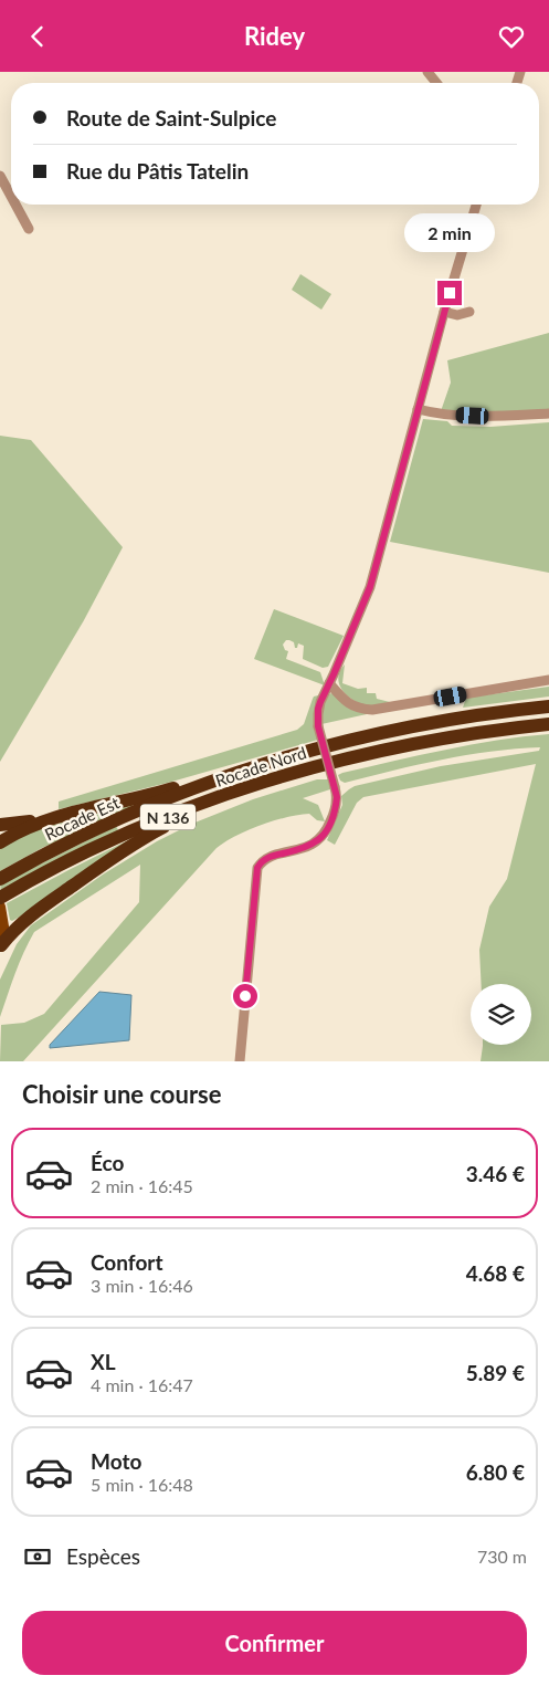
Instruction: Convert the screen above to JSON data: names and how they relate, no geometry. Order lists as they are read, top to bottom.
{
  "streets": {
    "highway": ["Rocade Nord", "N 136", "Rocade Est"]
  },
  "crossings": [
    ["Rocade Nord", "Rocade Est"]
  ],
  "page": {
    "header": "Ridey",
    "banner": ["Route de Saint-Sulpice", "Rue du Pâtis Tatelin"],
    "bubble": "2 min",
    "heading": "Choisir une course",
    "list": [
      {
        "name": "Éco",
        "note": "2 min · 16:45",
        "value": "3.46 €"
      },
      {
        "name": "Confort",
        "note": "3 min · 16:46",
        "value": "4.68 €"
      },
      {
        "name": "XL",
        "note": "4 min · 16:47",
        "value": "5.89 €"
      },
      {
        "name": "Moto",
        "note": "5 min · 16:48",
        "value": "6.80 €"
      }
    ],
    "pay": ["Espèces", "730 m"],
    "buttons": "Confirmer"
  }
}
